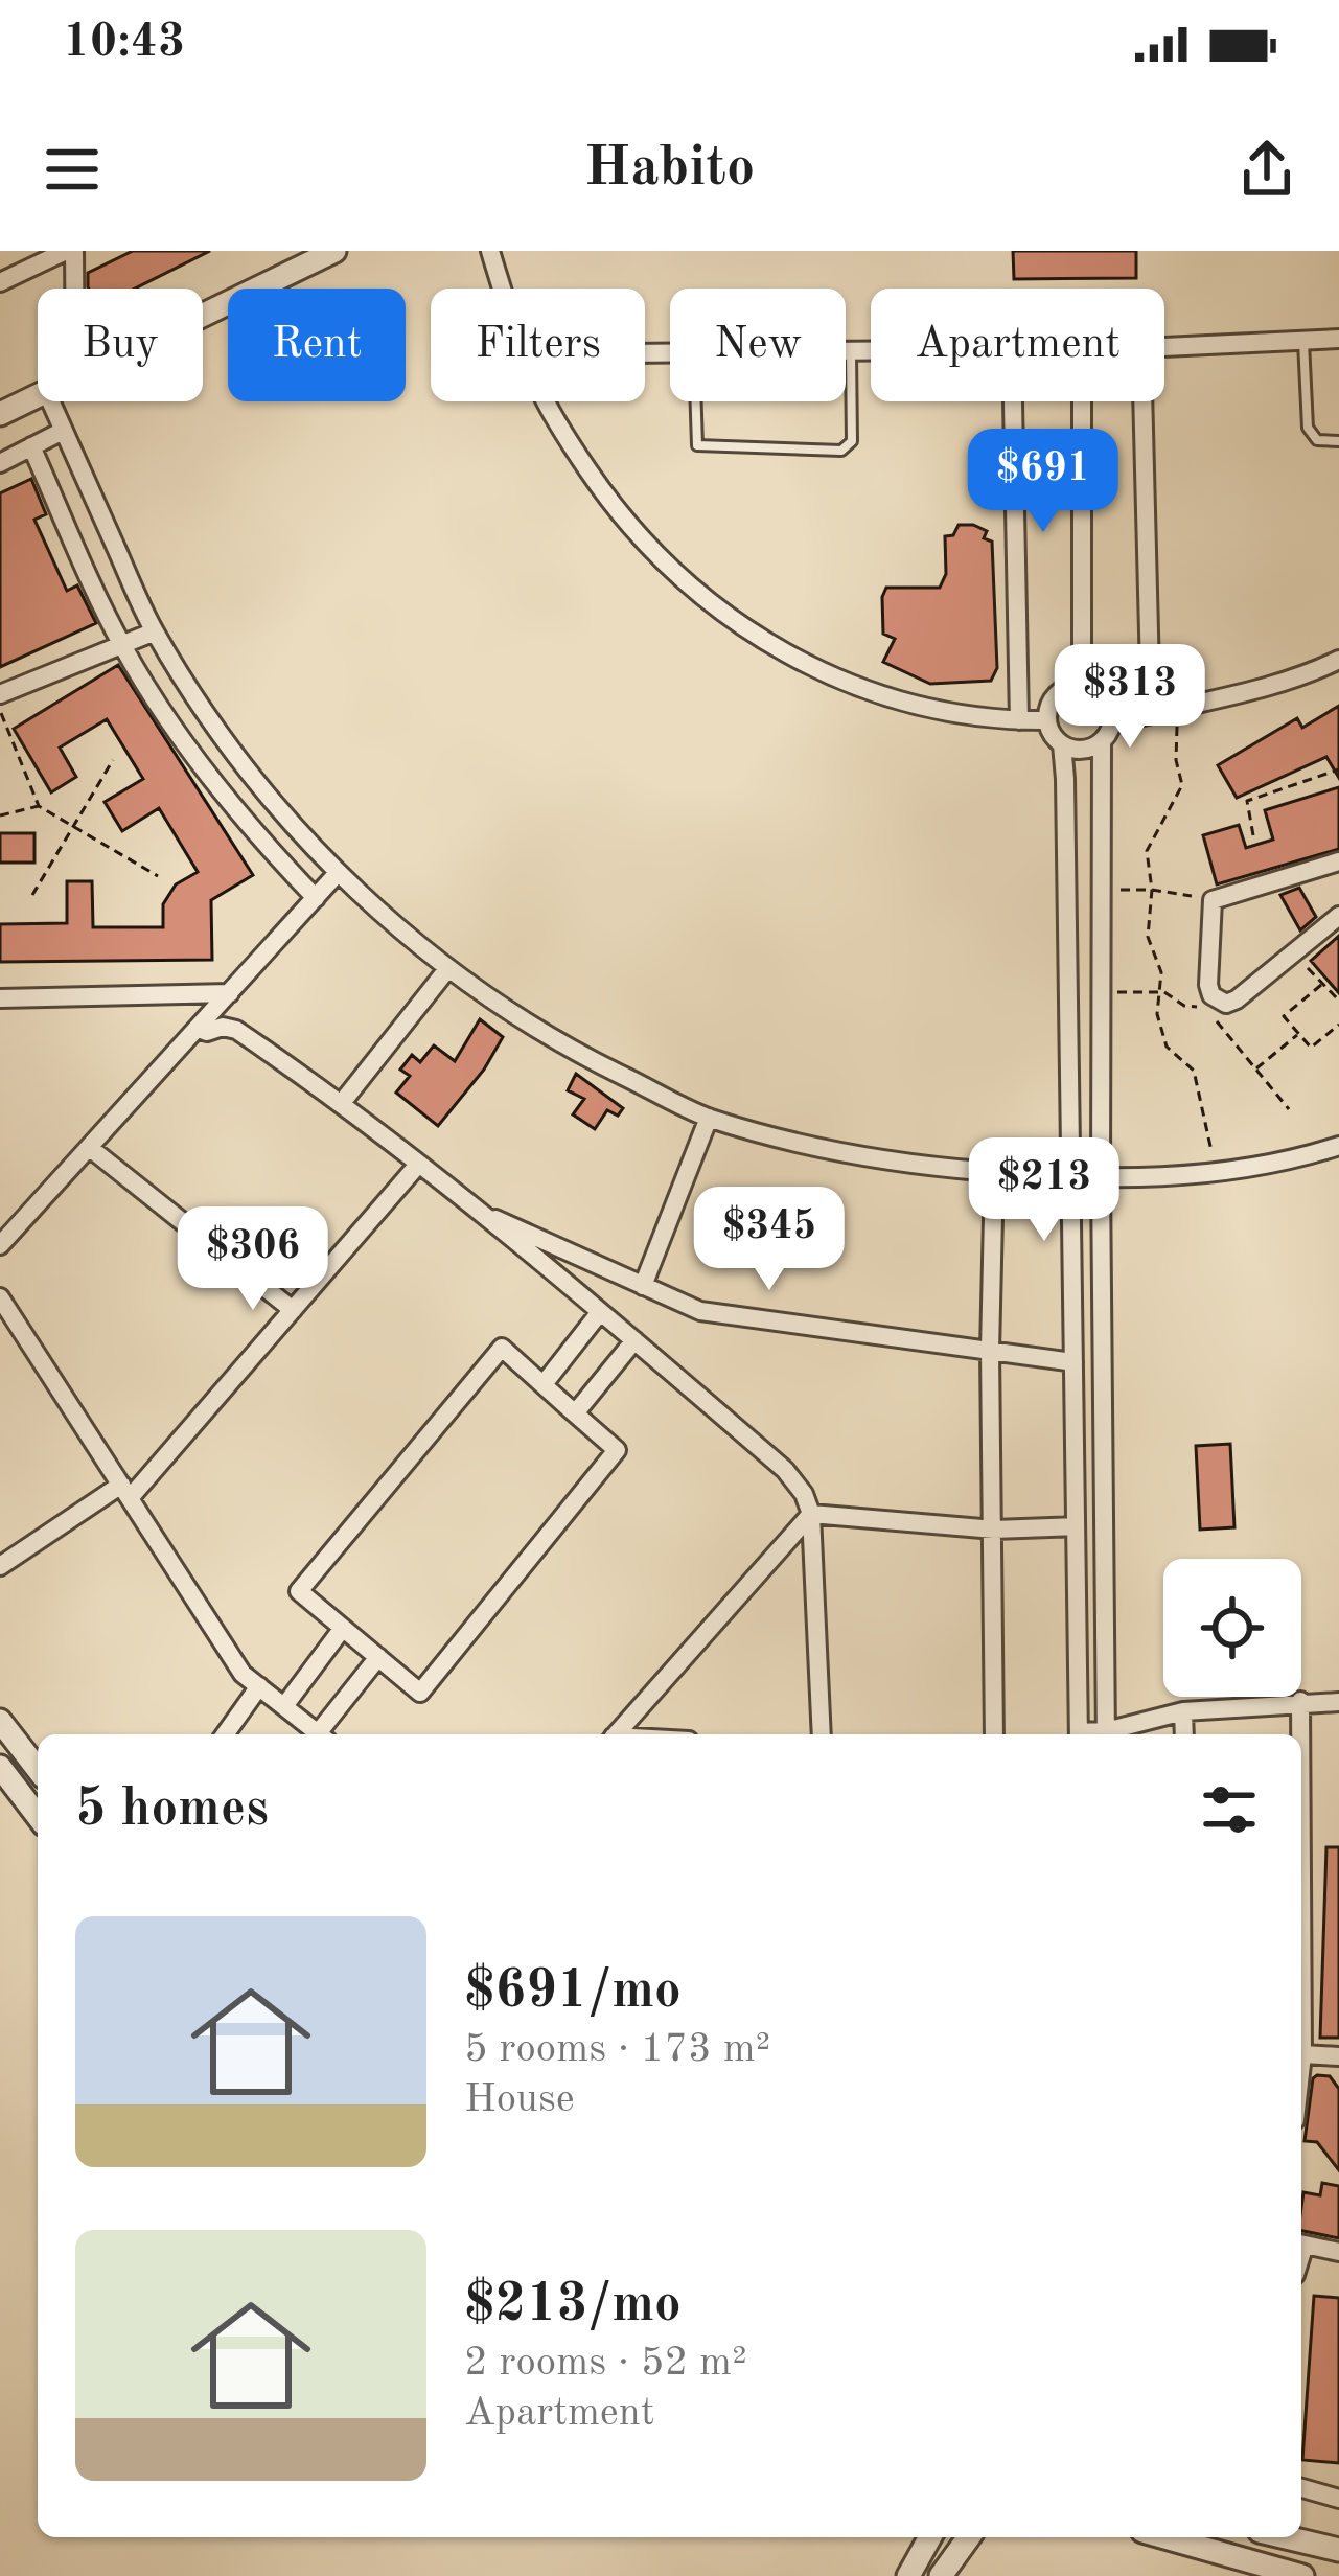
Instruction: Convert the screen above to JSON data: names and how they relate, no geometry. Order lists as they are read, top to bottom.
{
  "page": {
    "status": "10:43",
    "header": "Habito",
    "chip": [
      "Buy",
      "Rent",
      "Filters",
      "New",
      "Apartment"
    ],
    "price": [
      "$691",
      "$313",
      "$213",
      "$345",
      "$306"
    ],
    "heading": "5 homes",
    "list": [
      {
        "name": "$691/mo",
        "note": "5 rooms · 173 m² · House"
      },
      {
        "name": "$213/mo",
        "note": "2 rooms · 52 m² · Apartment"
      }
    ]
  }
}
